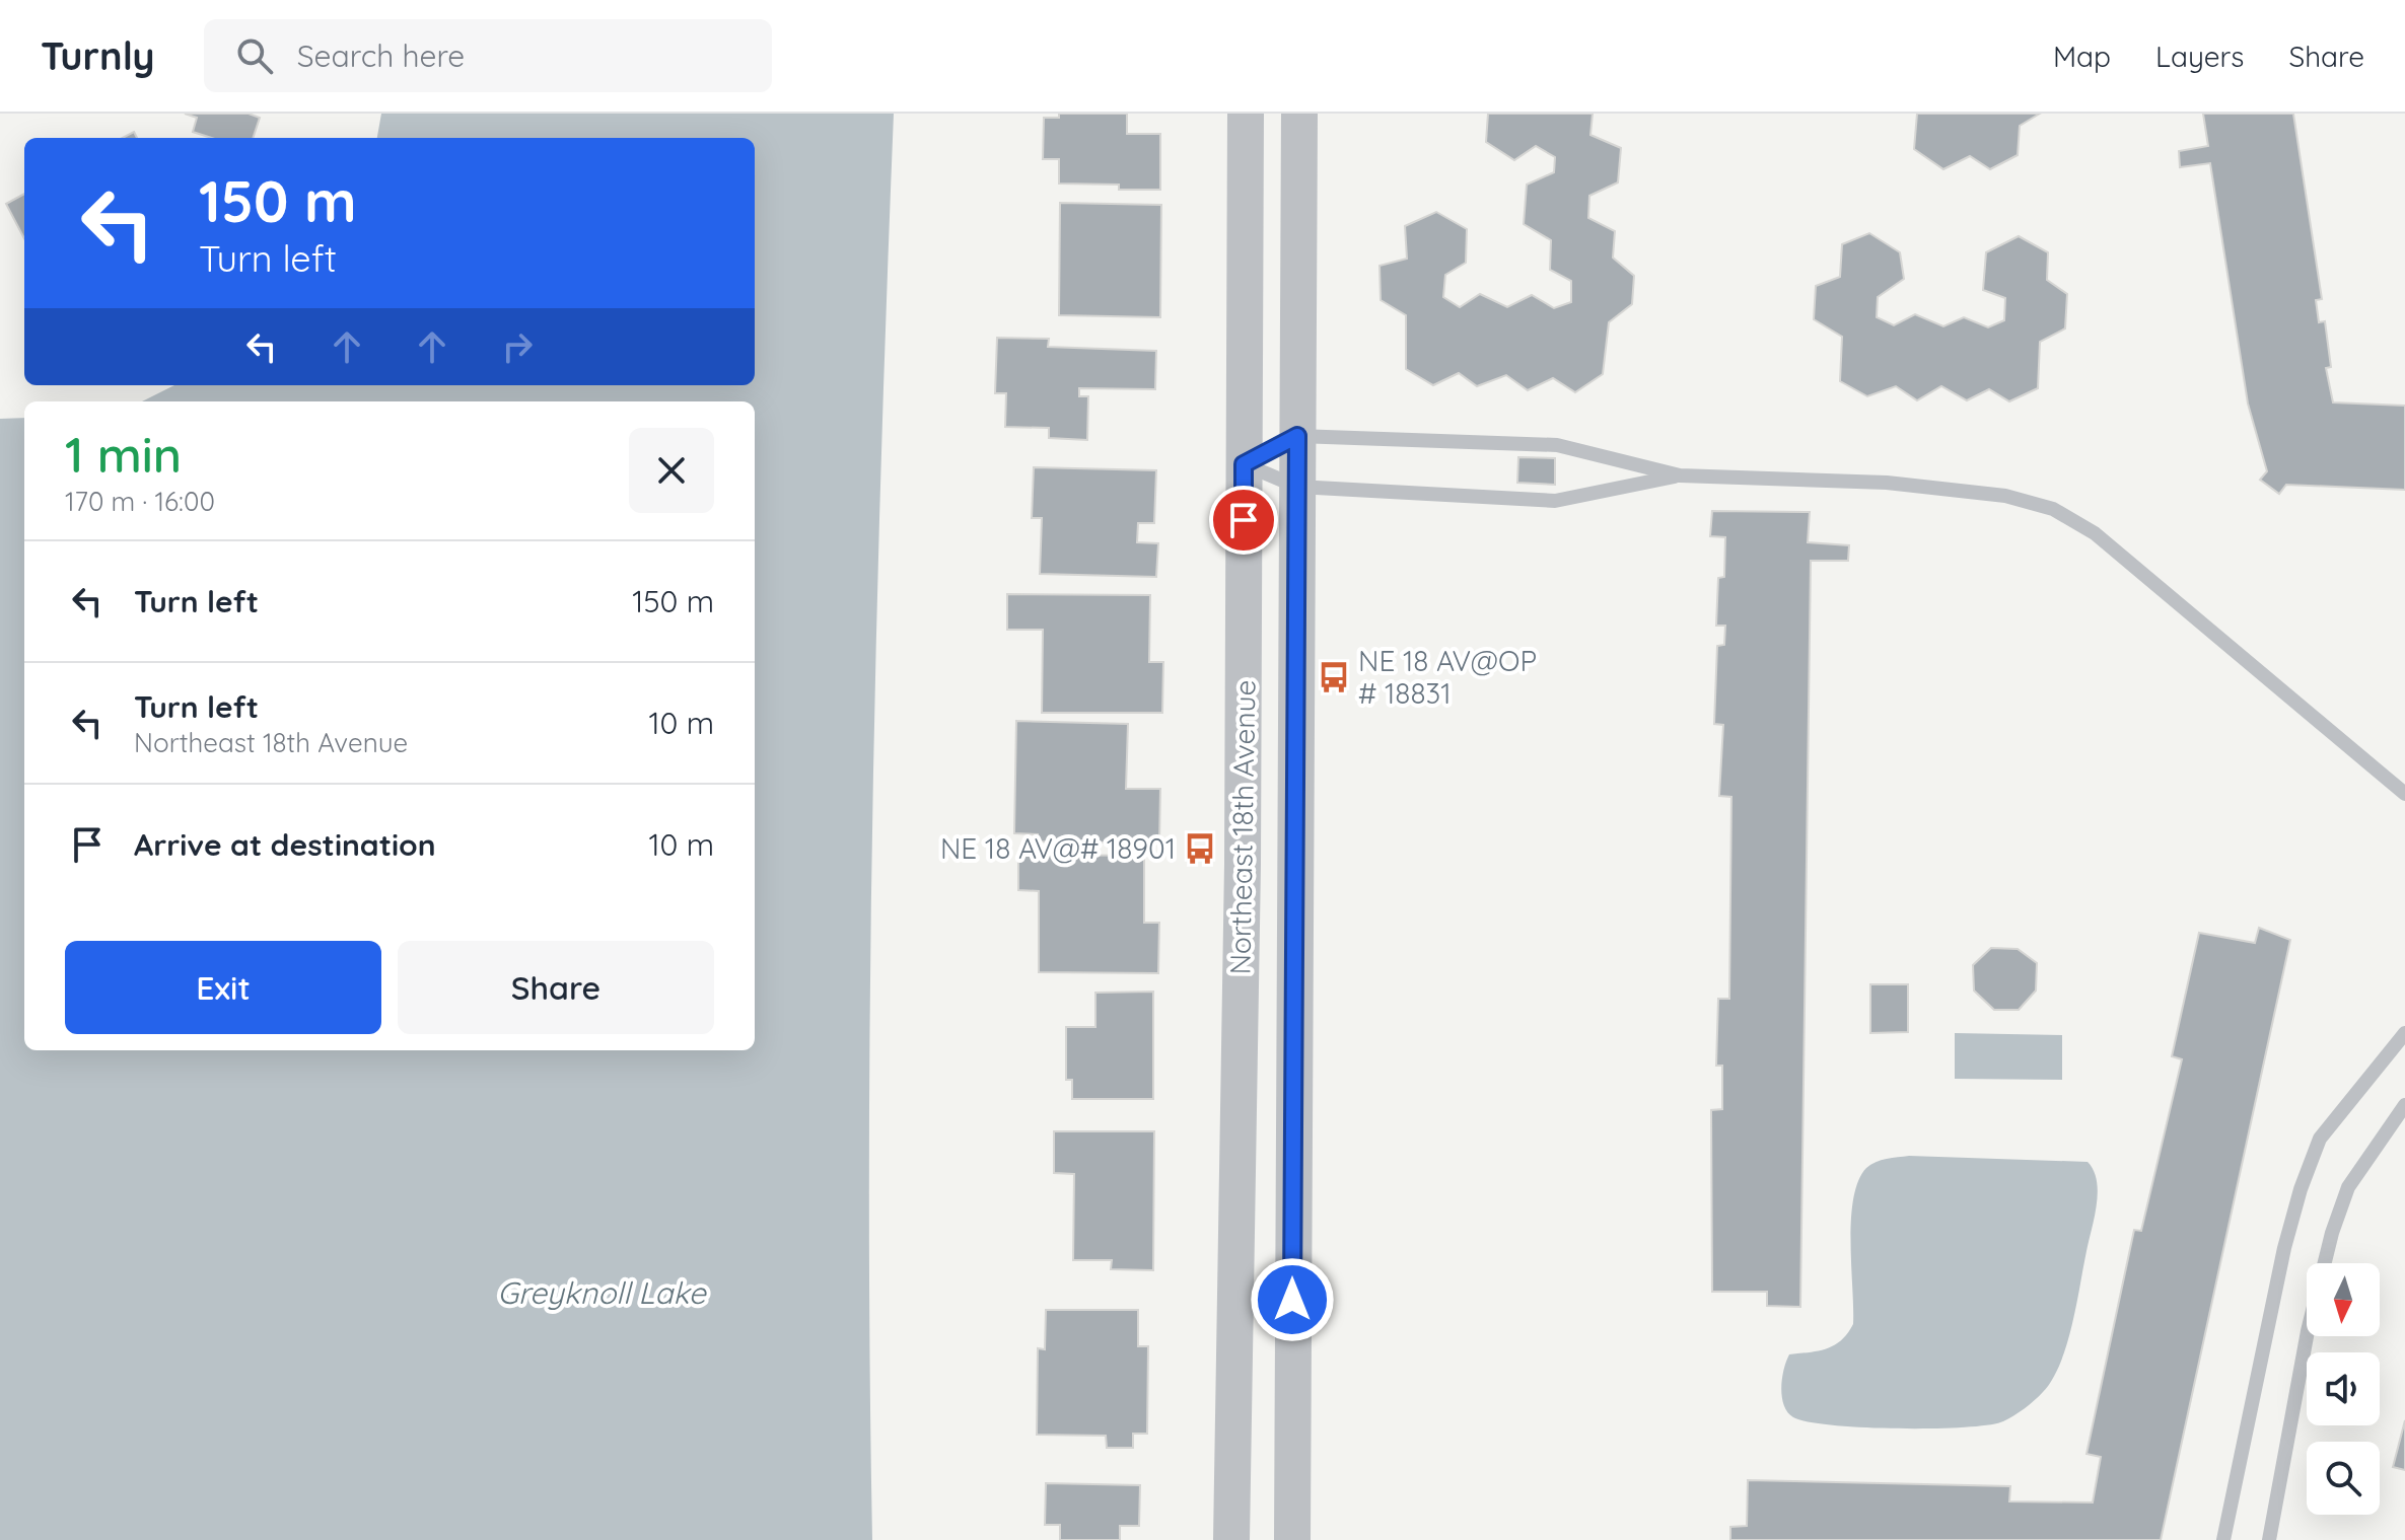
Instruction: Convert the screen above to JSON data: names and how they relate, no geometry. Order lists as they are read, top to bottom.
{
  "streets": {
    "street": ["Northeast 18th Avenue"]
  },
  "water": ["Greyknoll Lake"],
  "places": {
    "bus stop": ["NE 18 AV@OP # 18831", "NE 18 AV@# 18901"]
  },
  "north": "bottom",
  "page": {
    "header": "Turnly",
    "search": "Search here",
    "nav": ["Map", "Layers", "Share"],
    "turn": ["150 m", "Turn left"],
    "heading": ["1 min", "170 m · 16:00"],
    "list": [
      {
        "name": "Turn left",
        "value": "150 m"
      },
      {
        "name": "Turn left",
        "note": "Northeast 18th Avenue",
        "value": "10 m"
      },
      {
        "name": "Arrive at destination",
        "value": "10 m"
      }
    ],
    "buttons": ["Exit", "Share"]
  }
}
